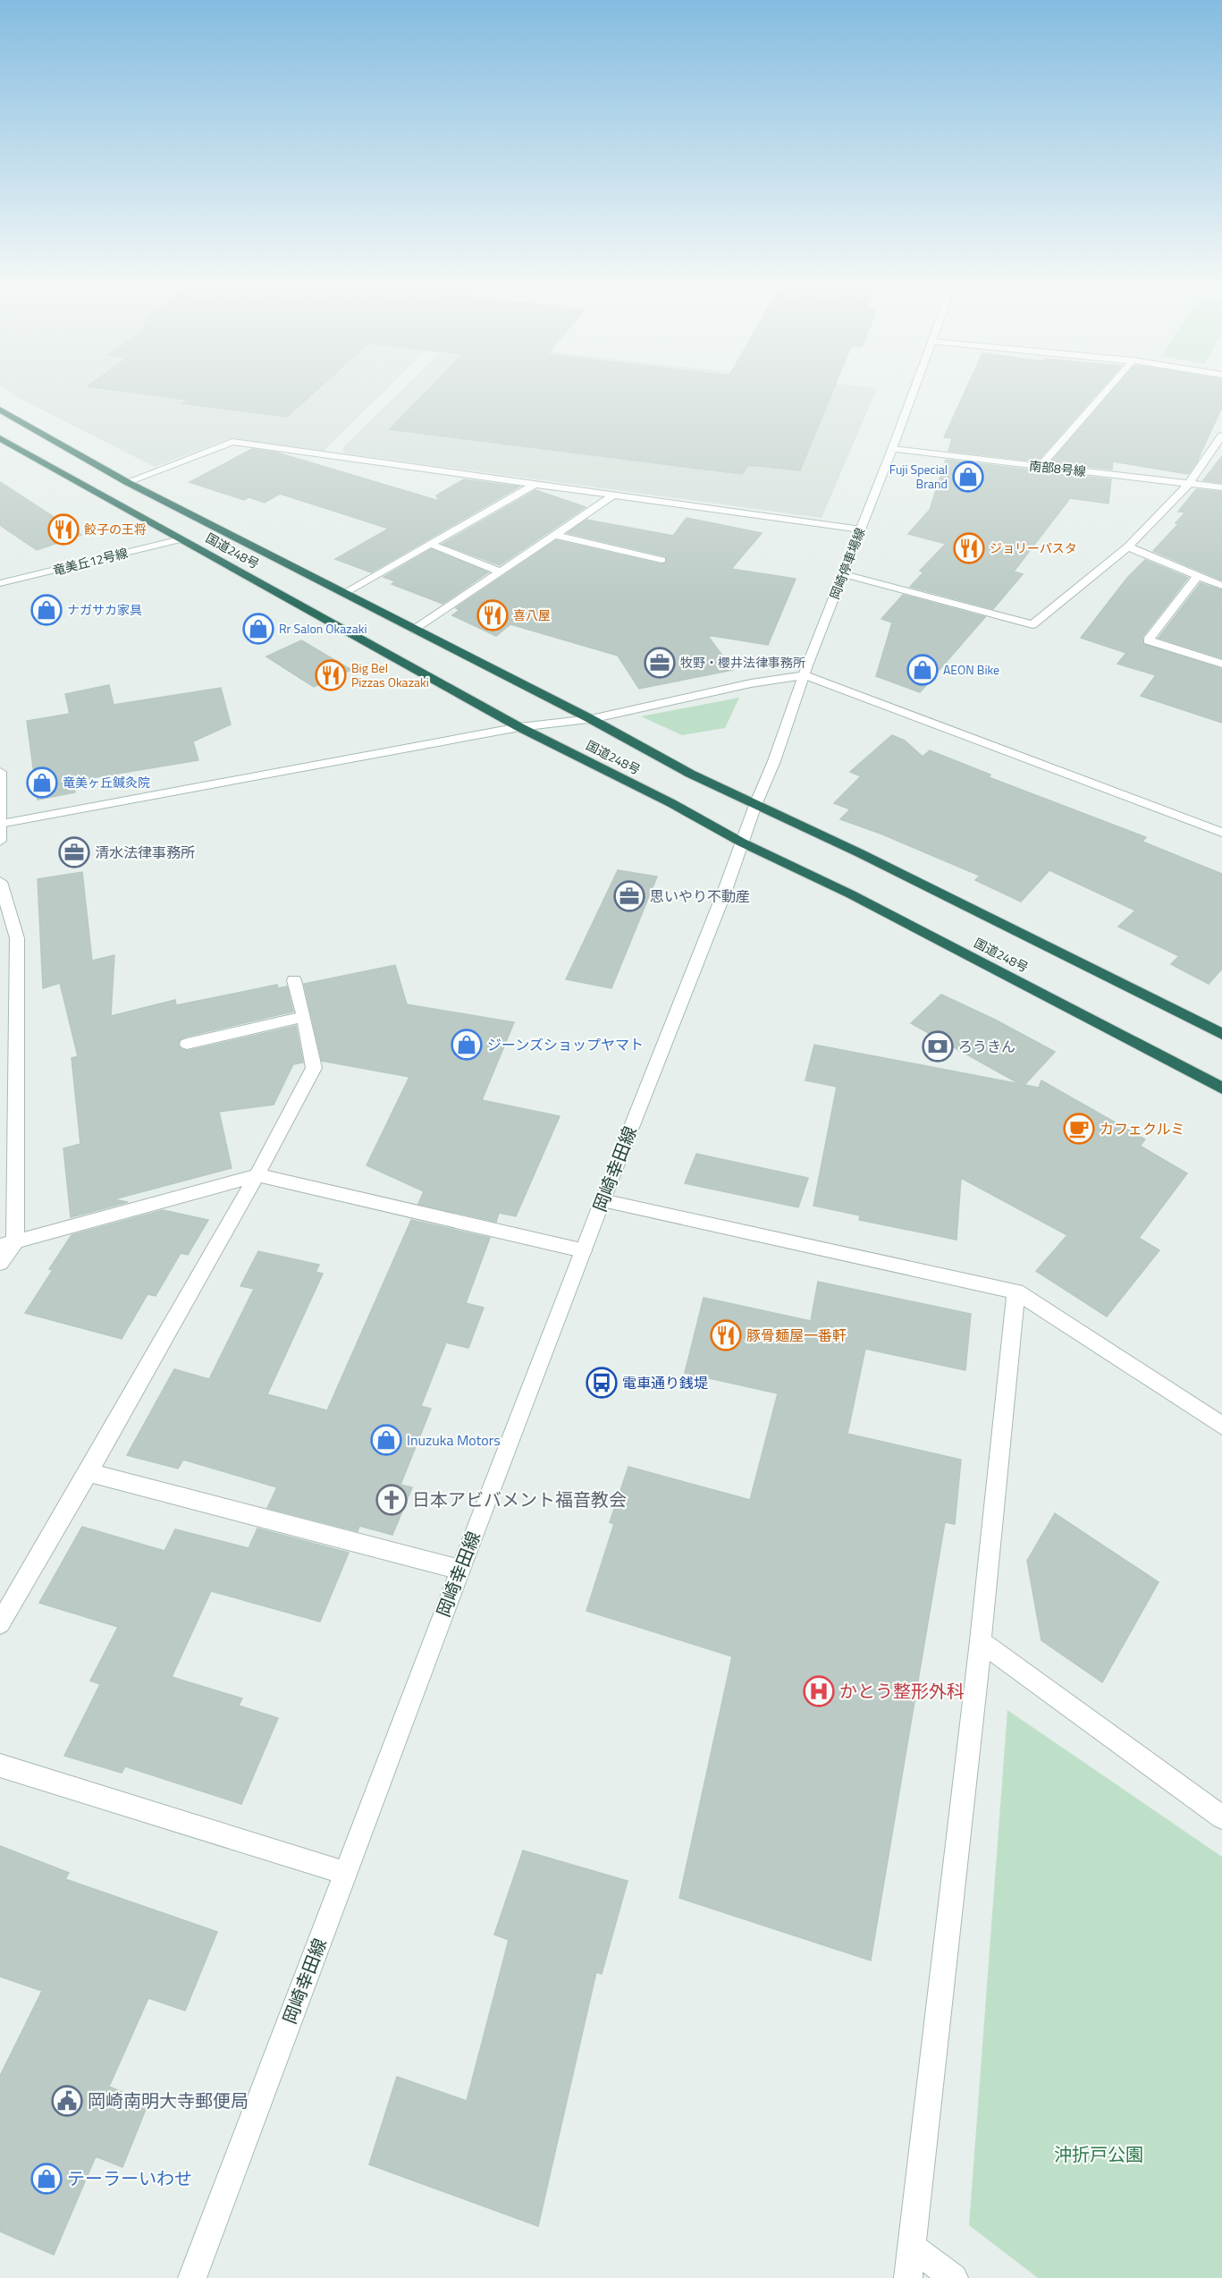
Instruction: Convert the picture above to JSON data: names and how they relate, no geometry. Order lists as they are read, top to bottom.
{
  "streets": {
    "highway": ["国道248号"],
    "street": [
      "南部8号線",
      "竜美丘12号線",
      "岡崎停車場線",
      "岡崎幸田線"
    ]
  },
  "crossings": [
    ["南部8号線", "岡崎停車場線"],
    ["国道248号", "竜美丘12号線"],
    ["国道248号", "岡崎停車場線"],
    ["国道248号", "岡崎幸田線"],
    ["岡崎停車場線", "岡崎幸田線"]
  ],
  "parks": ["沖折戸公園"],
  "places": {
    "shop": [
      "Fuji Special Brand",
      "ナガサカ家具",
      "Rr Salon Okazaki",
      "AEON Bike",
      "竜美ヶ丘鍼灸院",
      "ジーンズショップヤマト",
      "Inuzuka Motors",
      "テーラーいわせ"
    ],
    "restaurant": [
      "餃子の王将",
      "ジョリーパスタ",
      "喜八屋",
      "Big Bel Pizzas Okazaki",
      "豚骨麺屋一番軒"
    ],
    "office": ["牧野・櫻井法律事務所", "清水法律事務所", "思いやり不動産"],
    "bank": ["ろうきん"],
    "cafe": ["カフェクルミ"],
    "bus stop": ["電車通り銭堤"],
    "church": ["日本アビバメント福音教会"],
    "hospital": ["かとう整形外科"],
    "public building": ["岡崎南明大寺郵便局"]
  }
}
